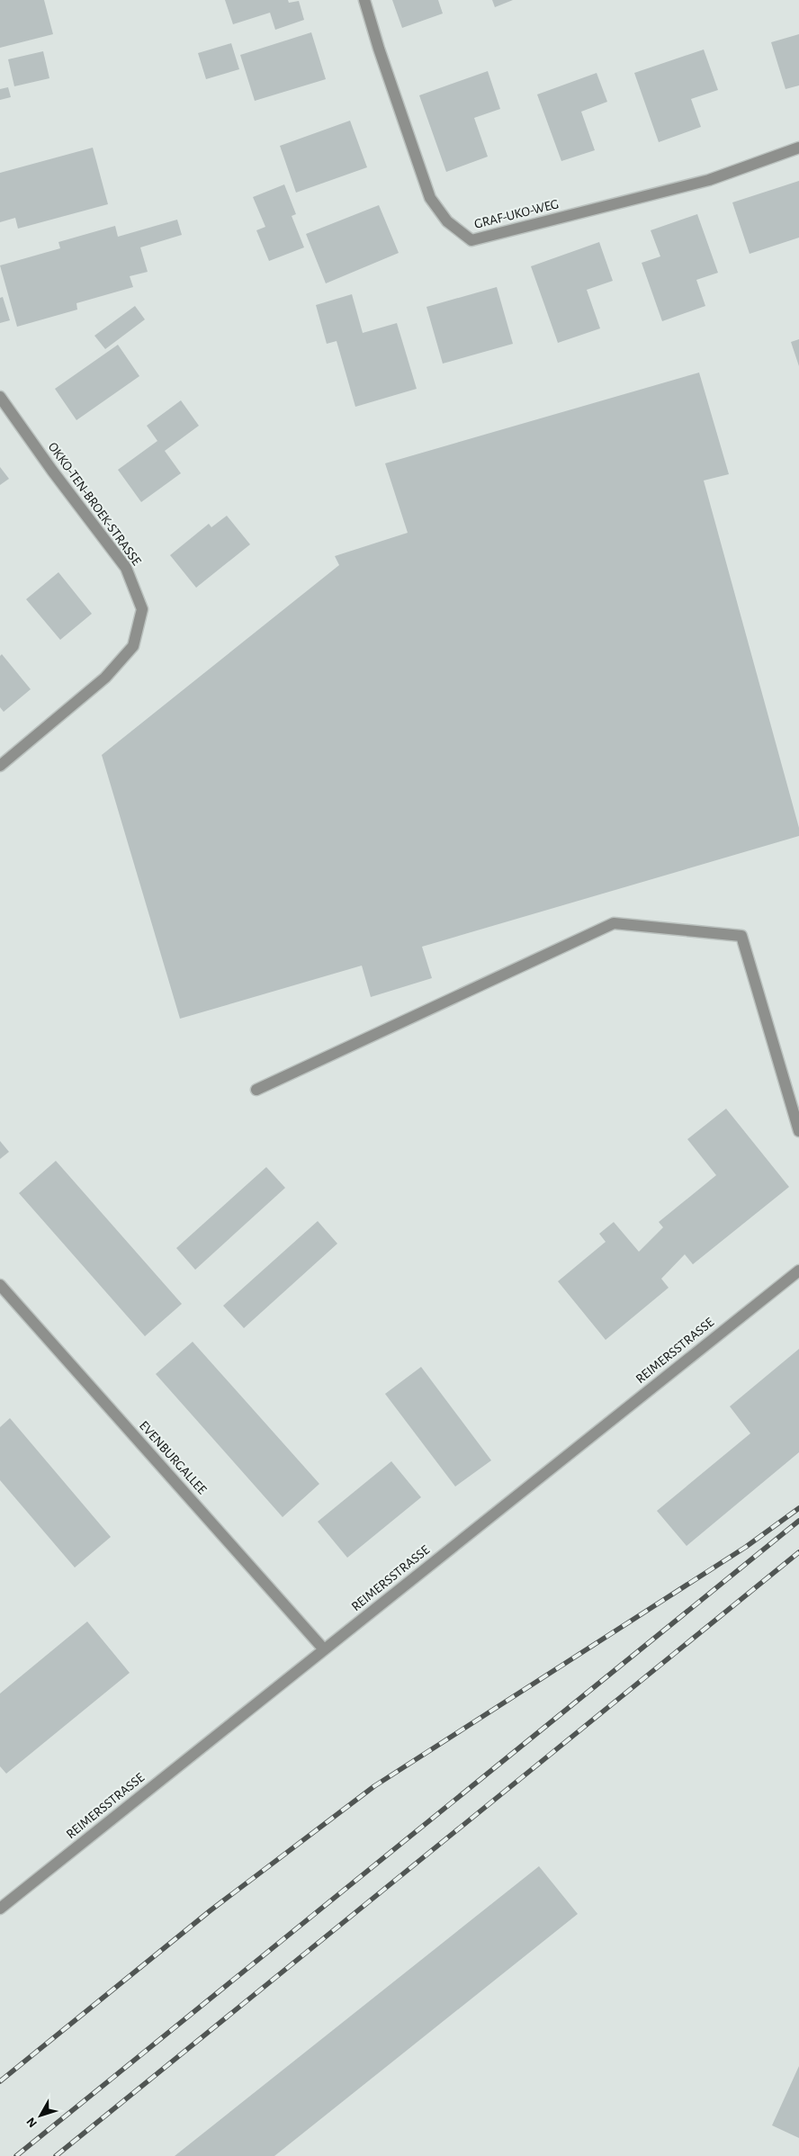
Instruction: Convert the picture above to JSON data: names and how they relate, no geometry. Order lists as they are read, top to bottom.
{
  "streets": {
    "street": [
      "GRAF-UKO-WEG",
      "OKKO-TEN-BROEK-STRASSE",
      "REIMERSSTRASSE",
      "EVENBURGALLEE"
    ]
  },
  "crossings": [
    ["REIMERSSTRASSE", "EVENBURGALLEE"]
  ],
  "north": "bottom left"
}
